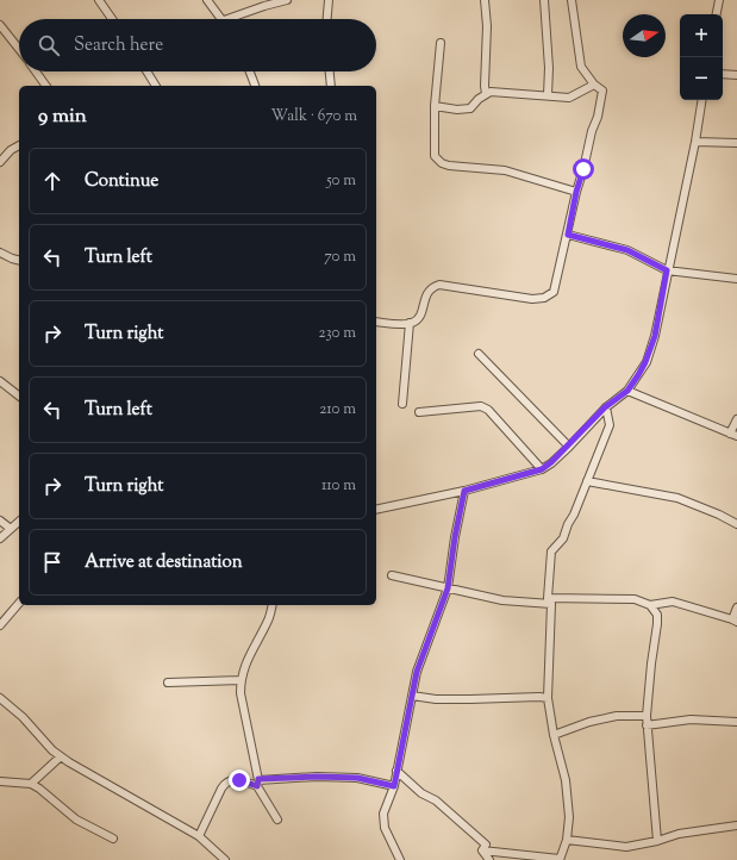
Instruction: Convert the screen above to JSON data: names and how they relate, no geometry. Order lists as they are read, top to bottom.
{
  "north": "right",
  "page": {
    "map_buttons": ["+", "−"],
    "search": "Search here",
    "heading": ["9 min", "Walk · 670 m"],
    "list": [
      ["Continue", "50 m"],
      ["Turn left", "70 m"],
      ["Turn right", "230 m"],
      ["Turn left", "210 m"],
      ["Turn right", "110 m"],
      "Arrive at destination"
    ]
  }
}
